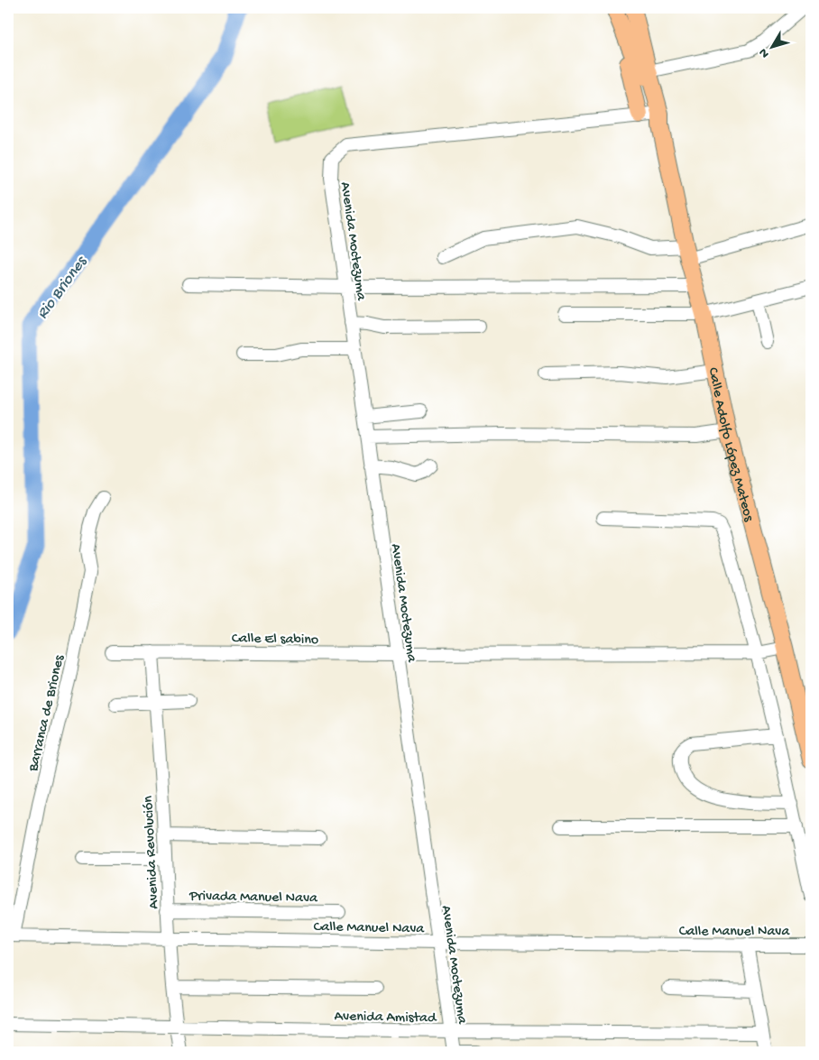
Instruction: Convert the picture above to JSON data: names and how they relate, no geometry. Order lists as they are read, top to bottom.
{
  "streets": {
    "main road": ["Calle Adolfo López Mateos"],
    "street": [
      "Avenida Moctezuma",
      "Calle El sabino",
      "Barranca de Briones",
      "Avenida Revolución",
      "Privada Manuel Nava",
      "Calle Manuel Nava",
      "Avenida Amistad"
    ]
  },
  "crossings": [
    ["Avenida Moctezuma", "Calle Adolfo López Mateos"],
    ["Avenida Moctezuma", "Calle El sabino"],
    ["Avenida Moctezuma", "Calle Manuel Nava"],
    ["Avenida Moctezuma", "Avenida Amistad"],
    ["Calle Adolfo López Mateos", "Calle El sabino"],
    ["Calle El sabino", "Avenida Revolución"],
    ["Barranca de Briones", "Calle Manuel Nava"],
    ["Avenida Revolución", "Privada Manuel Nava"],
    ["Avenida Revolución", "Calle Manuel Nava"],
    ["Avenida Revolución", "Avenida Amistad"]
  ],
  "water": ["Rio Briones"],
  "north": "bottom left"
}
